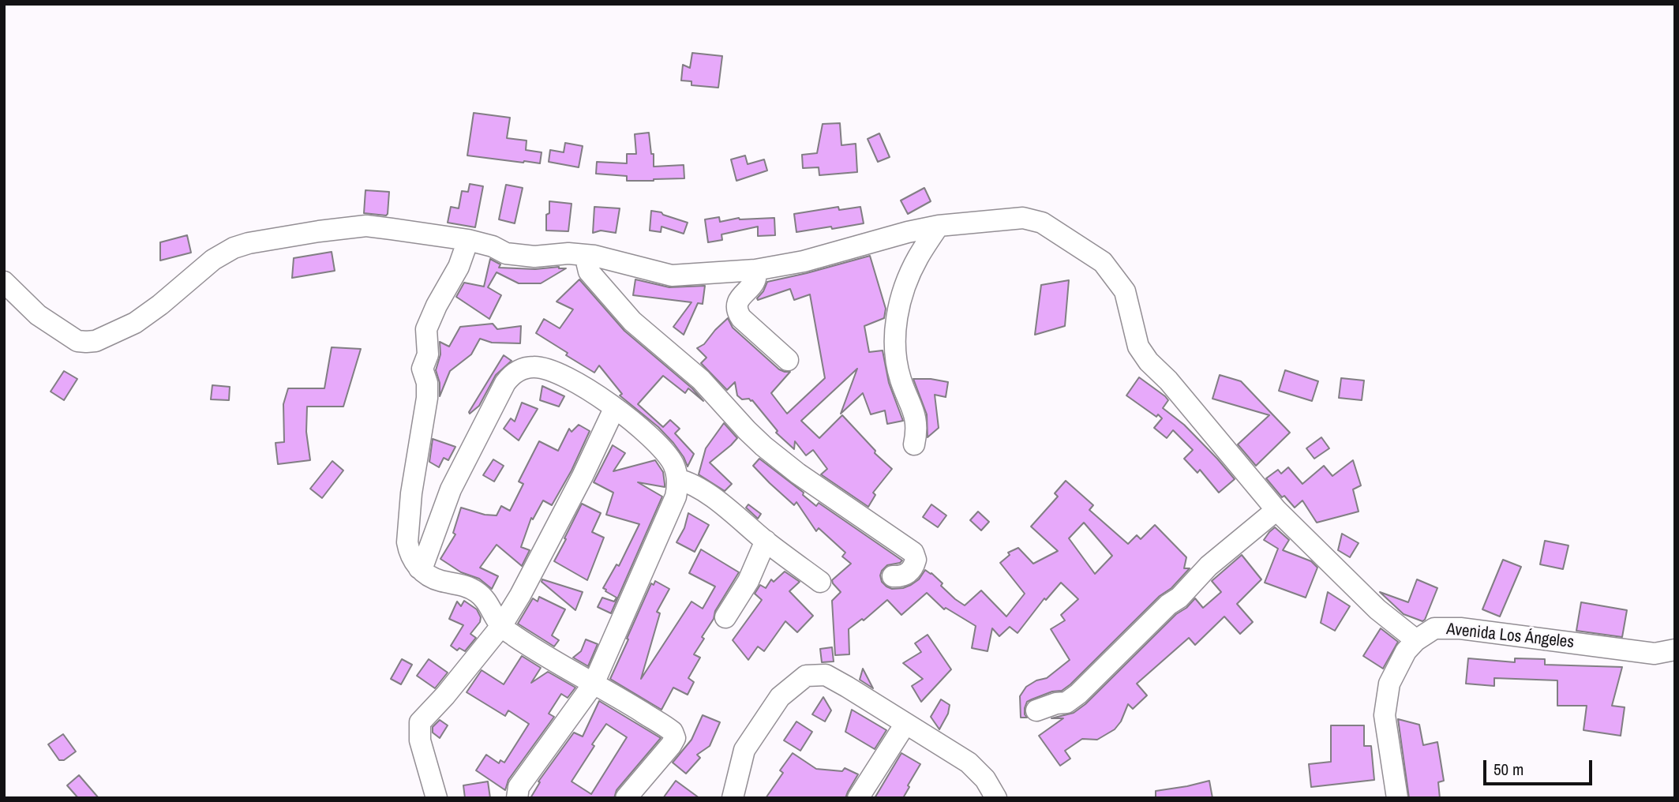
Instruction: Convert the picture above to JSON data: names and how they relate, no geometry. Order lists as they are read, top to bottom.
{
  "streets": {
    "street": ["Avenida Los Ángeles"]
  },
  "scale_bar": "50 m"
}
